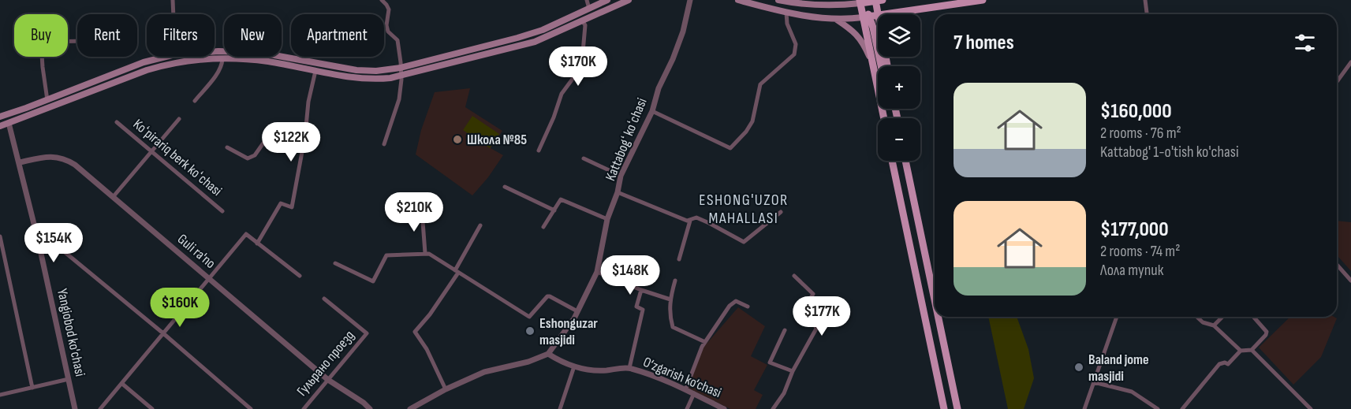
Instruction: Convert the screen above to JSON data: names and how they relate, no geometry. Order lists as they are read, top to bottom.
{
  "streets": {
    "street": [
      "Kattabogʻ koʻchasi",
      "Koʻpirariq berk koʻchasi",
      "Guli ra'no",
      "Yangiobod ko'chasi",
      "Гульрано проезд",
      "O‘zgarish ko‘chasi"
    ]
  },
  "crossings": [
    ["Kattabogʻ koʻchasi", "O‘zgarish ko‘chasi"],
    ["Guli ra'no", "Yangiobod ko'chasi"],
    ["Guli ra'no", "Гульрано проезд"]
  ],
  "districts": ["ESHONG'UZOR MAHALLASI"],
  "places": ["Школа №85", "Eshonguzar masjidi", "Baland jome masjidi"],
  "page": {
    "map_buttons": ["+", "−"],
    "chip": [
      "Buy",
      "Rent",
      "Filters",
      "New",
      "Apartment"
    ],
    "heading": "7 homes",
    "price": [
      "$170K",
      "$122K",
      "$210K",
      "$154K",
      "$148K",
      "$160K",
      "$177K"
    ],
    "list": [
      {
        "name": "$160,000",
        "note": "2 rooms · 76 m² · Kattabog' 1-o'tish ko'chasi"
      },
      {
        "name": "$177,000",
        "note": "2 rooms · 74 m² · Лола тупик"
      }
    ]
  }
}
